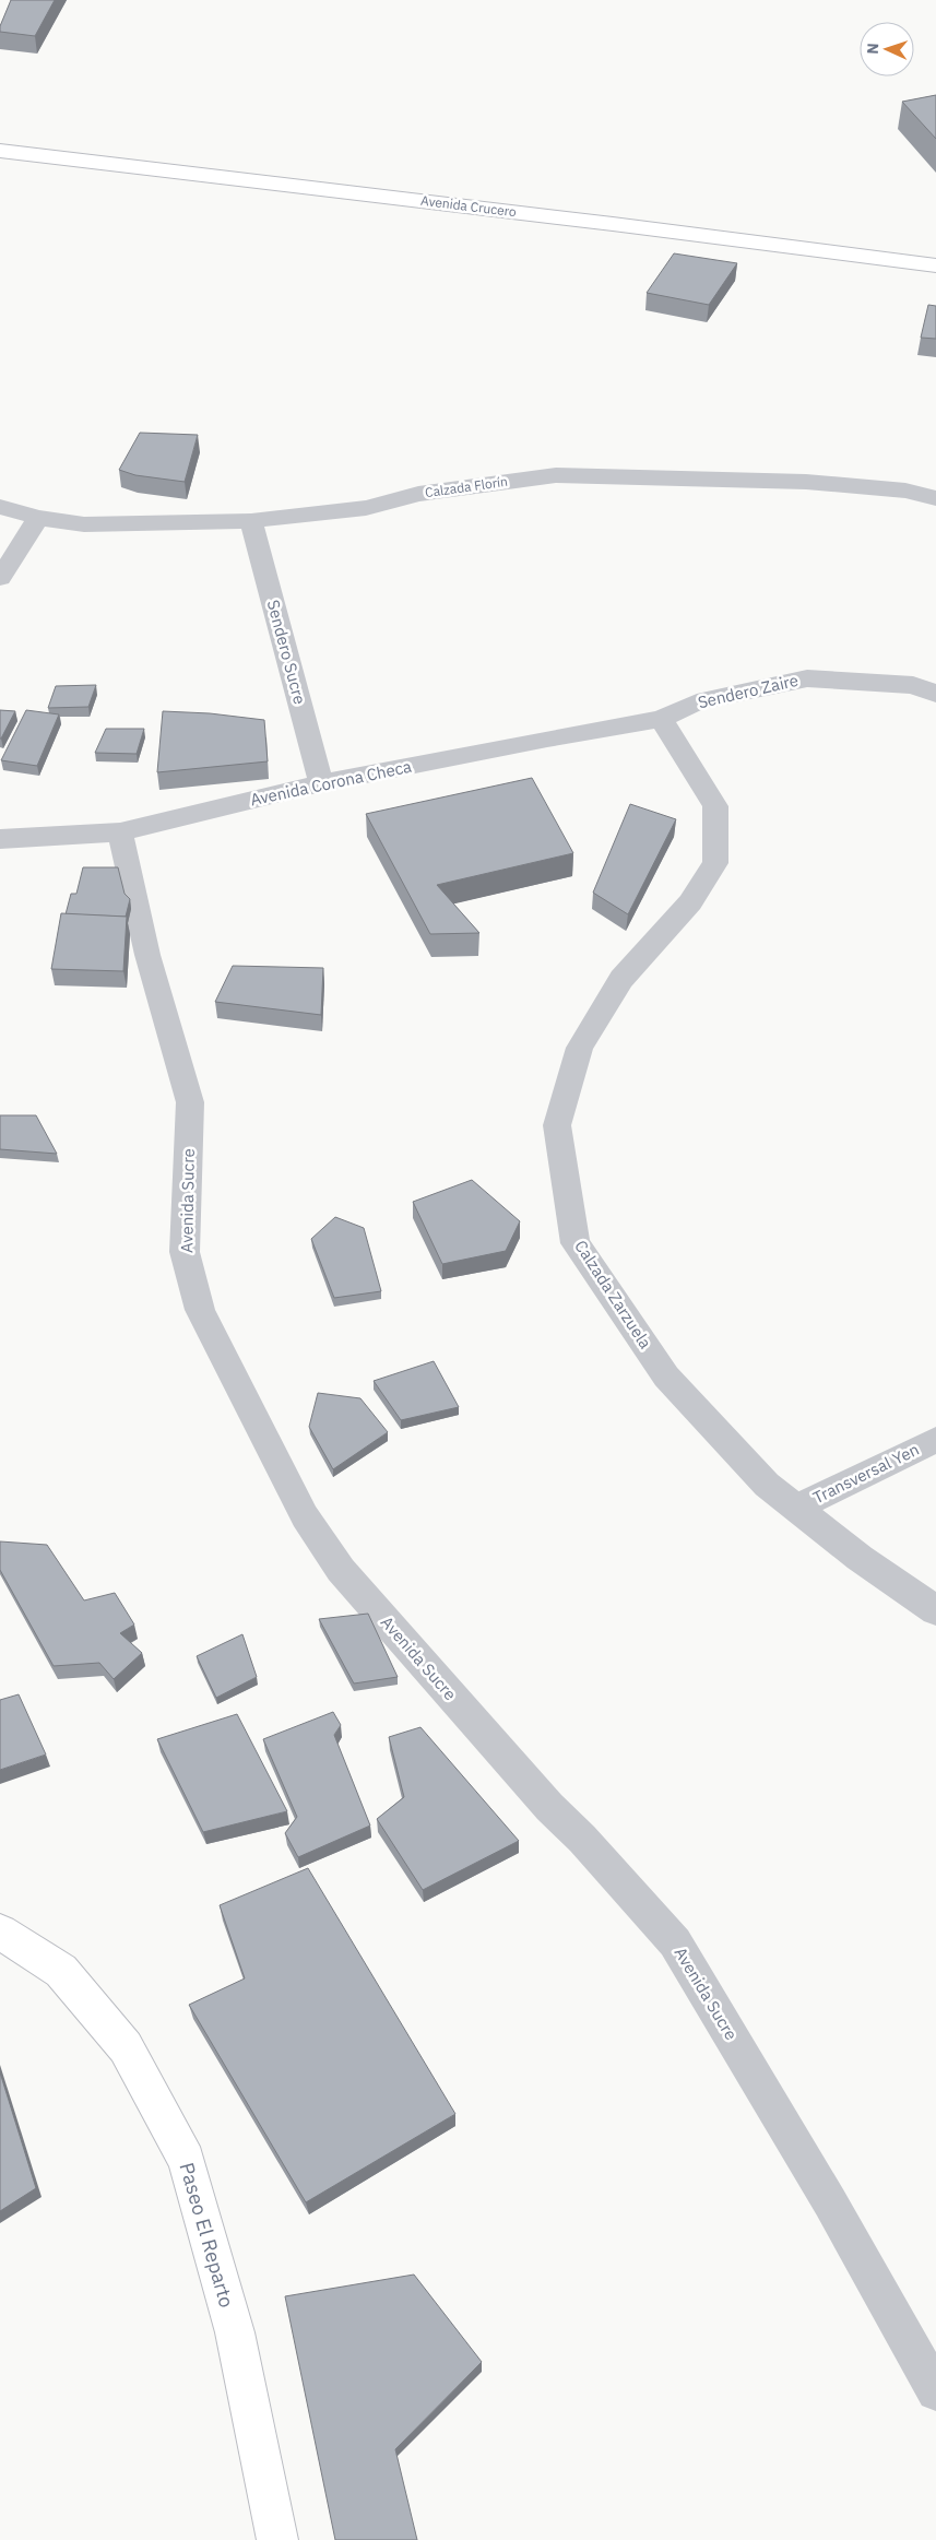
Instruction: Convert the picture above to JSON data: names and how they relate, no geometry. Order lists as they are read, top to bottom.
{
  "streets": {
    "street": [
      "Avenida Crucero",
      "Calzada Florín",
      "Sendero Sucre",
      "Sendero Zaire",
      "Avenida Corona Checa",
      "Avenida Sucre",
      "Calzada Zarzuela",
      "Paseo El Reparto"
    ],
    "lane": ["Transversal Yen"]
  },
  "crossings": [
    ["Calzada Florín", "Sendero Sucre"],
    ["Sendero Sucre", "Avenida Corona Checa"],
    ["Sendero Zaire", "Avenida Corona Checa"],
    ["Sendero Zaire", "Calzada Zarzuela"],
    ["Avenida Corona Checa", "Avenida Sucre"],
    ["Avenida Corona Checa", "Calzada Zarzuela"],
    ["Calzada Zarzuela", "Transversal Yen"]
  ],
  "north": "left"
}
